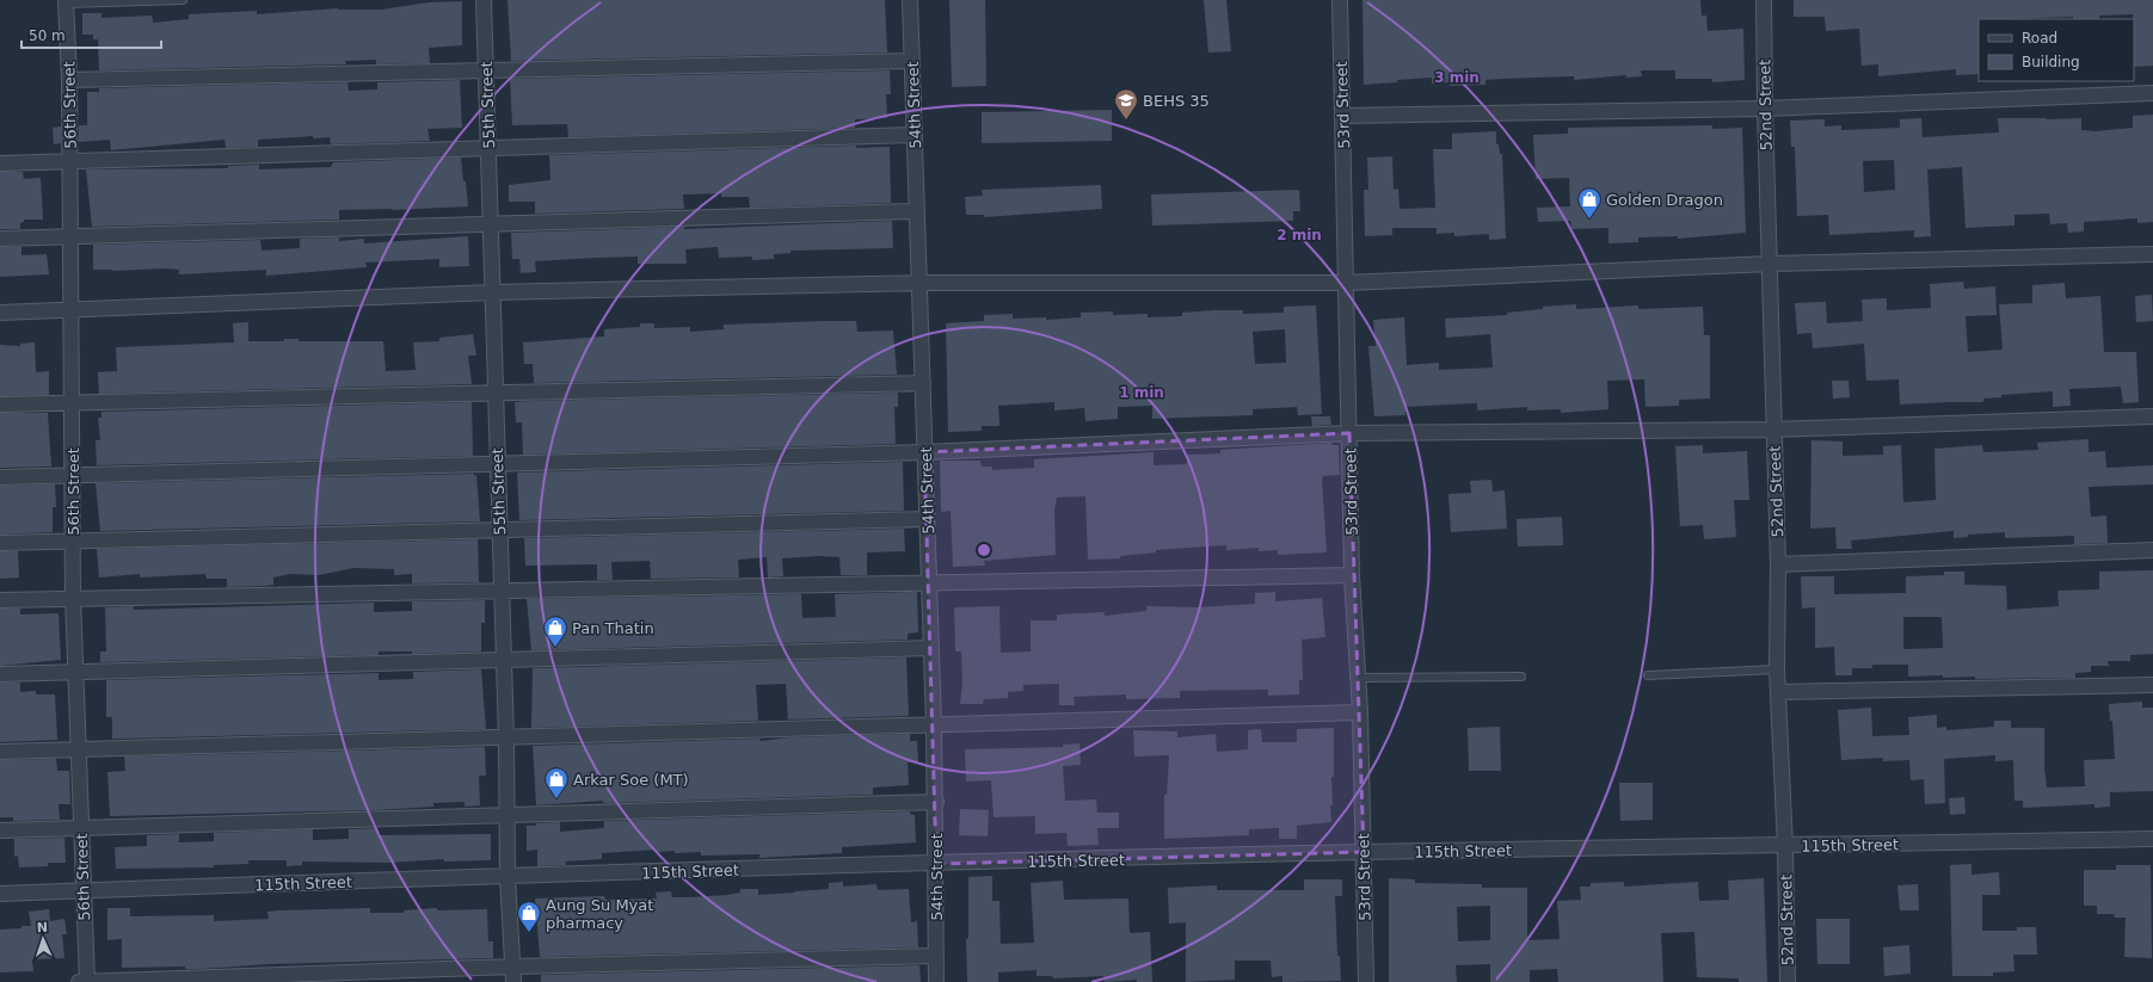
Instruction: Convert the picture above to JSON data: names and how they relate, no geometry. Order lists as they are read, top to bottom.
{
  "streets": {
    "street": [
      "56th Street",
      "55th Street",
      "54th Street",
      "53rd Street",
      "52nd Street",
      "115th Street"
    ]
  },
  "crossings": [
    ["56th Street", "115th Street"],
    ["55th Street", "115th Street"],
    ["54th Street", "115th Street"],
    ["53rd Street", "115th Street"],
    ["52nd Street", "115th Street"]
  ],
  "places": {
    "school or university": ["BEHS 35"],
    "shop": [
      "Golden Dragon",
      "Pan Thatin",
      "Arkar Soe (MT)",
      "Aung Su Myat pharmacy"
    ]
  },
  "legend": ["Road", "Building"],
  "scale_bar": "50 m",
  "north": "top",
  "rings": ["3 min", "2 min", "1 min"]
}
